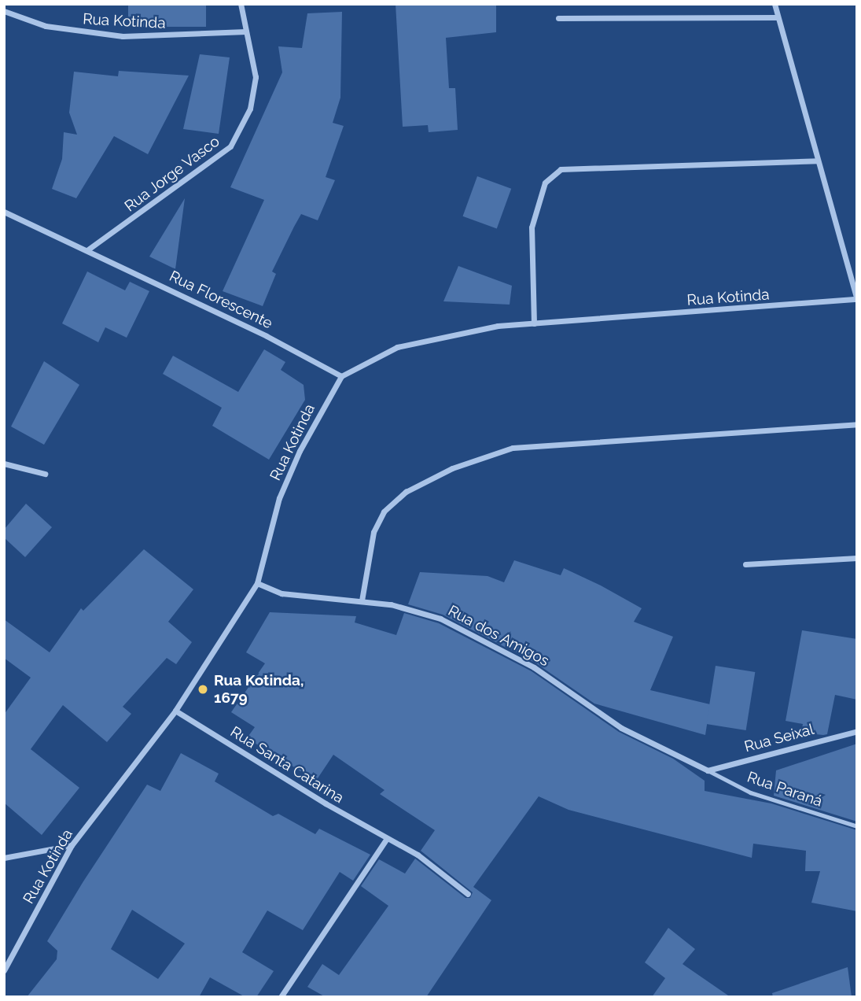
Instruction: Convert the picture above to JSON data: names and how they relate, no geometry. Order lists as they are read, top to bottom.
{
  "streets": {
    "street": [
      "Rua Kotinda",
      "Rua Jorge Vasco",
      "Rua Florescente",
      "Rua dos Amigos",
      "Rua Seixal",
      "Rua Santa Catarina"
    ],
    "lane": ["Rua Paraná"]
  },
  "crossings": [
    ["Rua Kotinda", "Rua Jorge Vasco"],
    ["Rua Kotinda", "Rua Florescente"],
    ["Rua Kotinda", "Rua dos Amigos"],
    ["Rua Kotinda", "Rua Santa Catarina"],
    ["Rua Jorge Vasco", "Rua Florescente"],
    ["Rua dos Amigos", "Rua Seixal"],
    ["Rua dos Amigos", "Rua Paraná"],
    ["Rua Seixal", "Rua Paraná"]
  ],
  "places": ["Rua Kotinda, 1679"]
}
